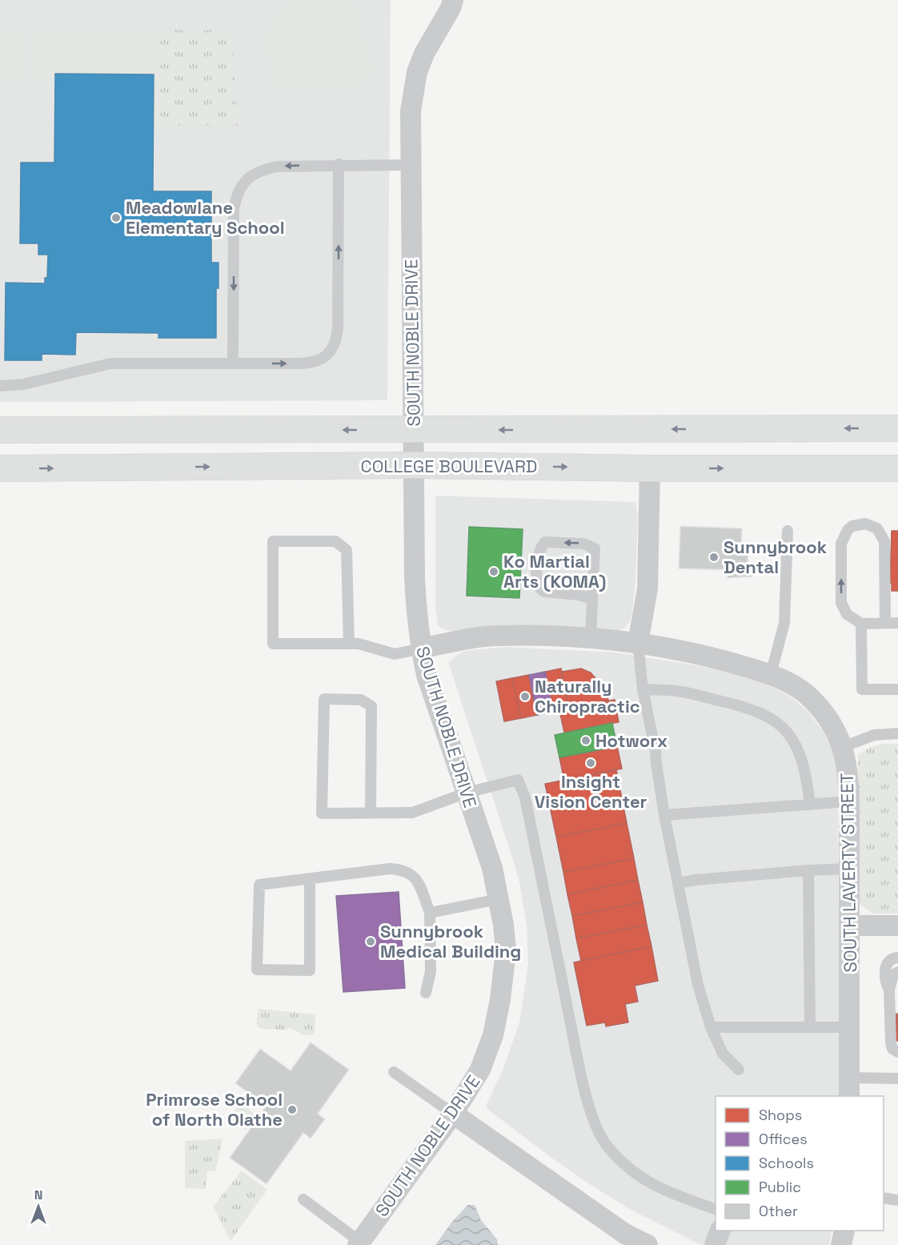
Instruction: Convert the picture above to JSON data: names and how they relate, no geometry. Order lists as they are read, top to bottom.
{
  "streets": {
    "main road": ["COLLEGE BOULEVARD"],
    "street": ["SOUTH NOBLE DRIVE", "SOUTH LAVERTY STREET"]
  },
  "crossings": [
    ["SOUTH NOBLE DRIVE", "COLLEGE BOULEVARD"],
    ["SOUTH NOBLE DRIVE", "SOUTH LAVERTY STREET"]
  ],
  "places": [
    "Meadowlane Elementary School",
    "Sunnybrook Dental",
    "Ko Martial Arts (KOMA)",
    "Naturally Chiropractic",
    "Hotworx",
    "Insight Vision Center",
    "Sunnybrook Medical Building",
    "Primrose School of North Olathe"
  ],
  "legend": [
    "Shops",
    "Offices",
    "Schools",
    "Public",
    "Other"
  ],
  "north": "top"
}
